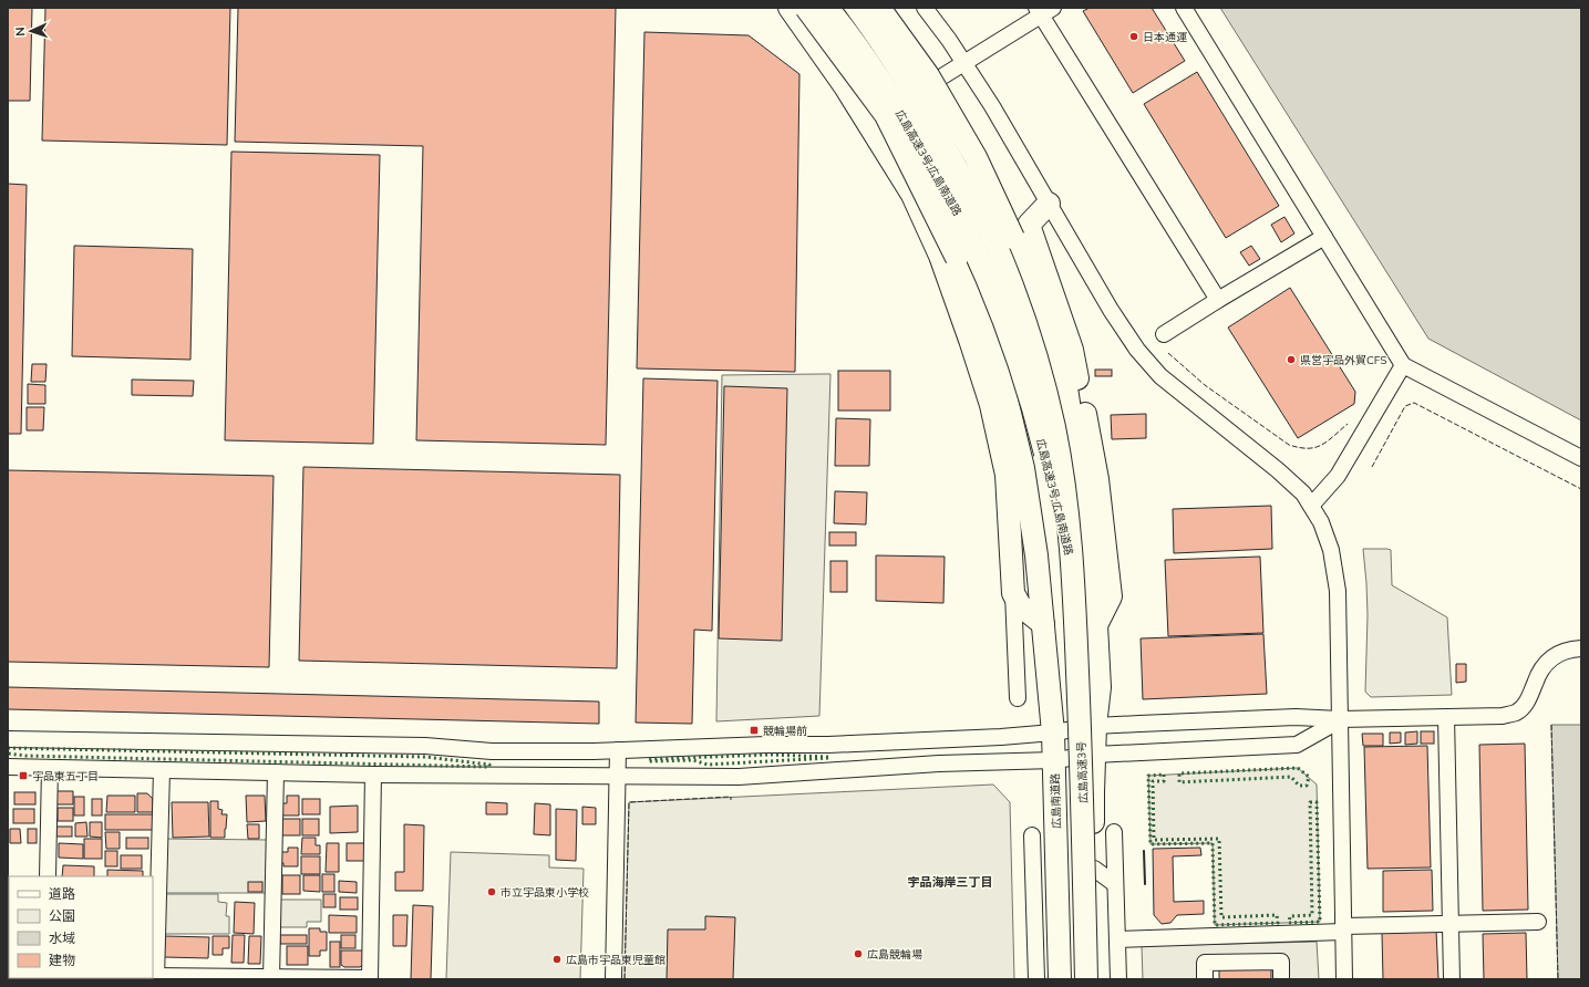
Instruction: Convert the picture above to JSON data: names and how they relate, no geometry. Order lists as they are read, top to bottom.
{
  "streets": {
    "highway": ["広島高速3号;広島南道路", "広島高速3号", "広島南道路"]
  },
  "crossings": [
    ["広島高速3号;広島南道路", "広島高速3号"]
  ],
  "districts": ["宇品海岸三丁目"],
  "places": {
    "other": [
      "日本通運",
      "県営宇品外貿CFS",
      "市立宇品東小学校",
      "広島競輪場",
      "広島市宇品東児童館"
    ],
    "transit": ["競輪場前", "宇品東五丁目"]
  },
  "legend": [
    "道路",
    "公園",
    "水域",
    "建物"
  ],
  "north": "left"
}
